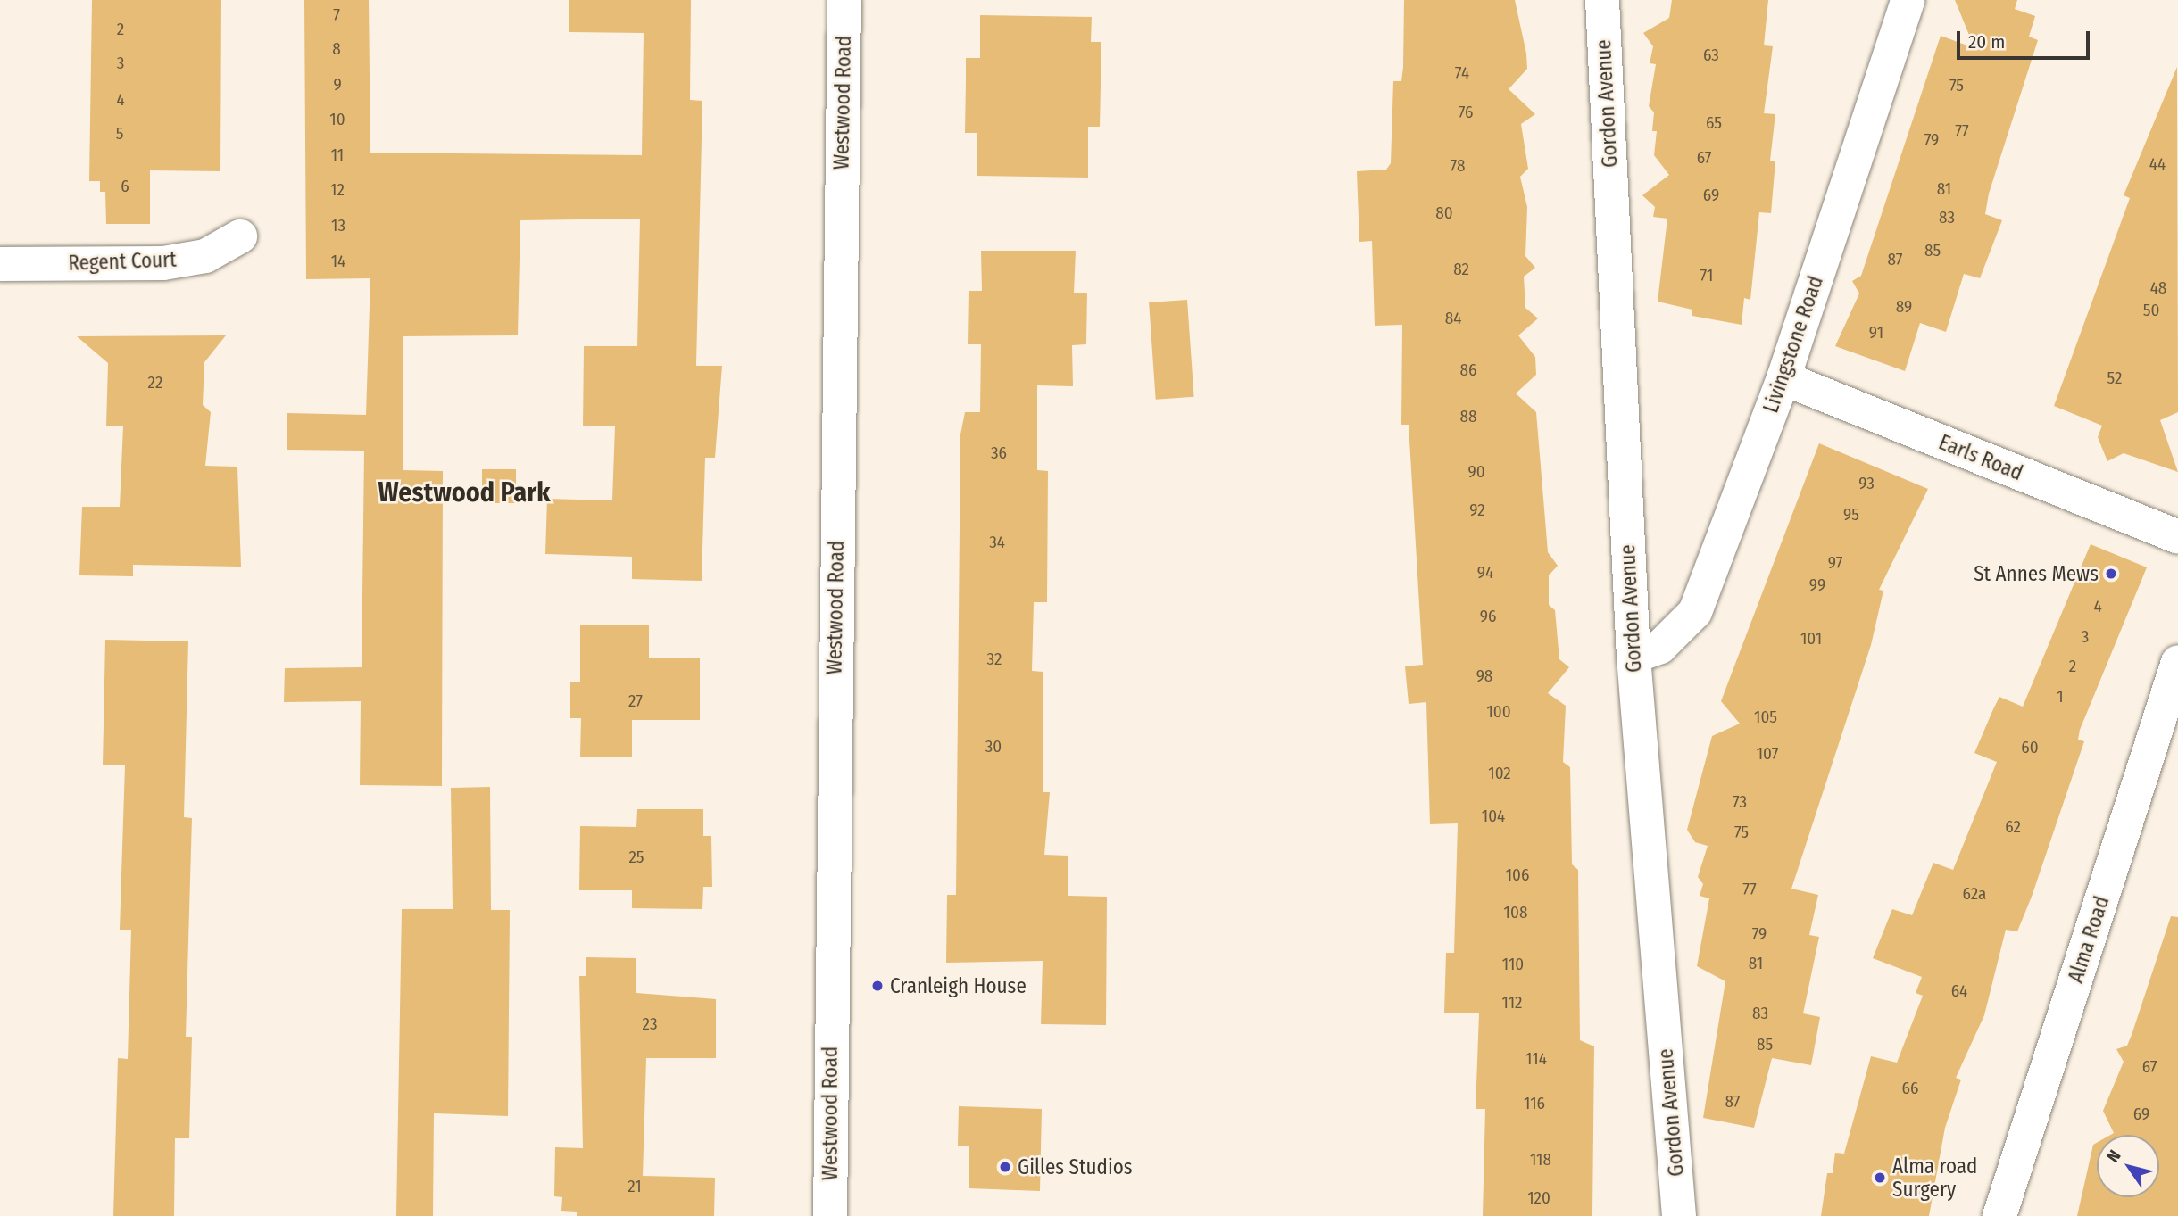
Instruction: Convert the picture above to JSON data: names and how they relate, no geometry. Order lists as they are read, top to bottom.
{
  "streets": {
    "street": [
      "Westwood Road",
      "Gordon Avenue",
      "Regent Court",
      "Livingstone Road",
      "Earls Road",
      "Alma Road"
    ]
  },
  "crossings": [
    ["Gordon Avenue", "Livingstone Road"],
    ["Livingstone Road", "Earls Road"]
  ],
  "districts": ["Westwood Park"],
  "places": [
    "St Annes Mews",
    "Cranleigh House",
    "Gilles Studios",
    "Alma road Surgery"
  ],
  "house_numbers": [
    "7",
    "2",
    "8",
    "63",
    "3",
    "74",
    "9",
    "75",
    "4",
    "76",
    "10",
    "65",
    "77",
    "5",
    "79",
    "11",
    "67",
    "44",
    "78",
    "6",
    "81",
    "12",
    "69",
    "80",
    "83",
    "13",
    "85",
    "87",
    "14",
    "82",
    "71",
    "48",
    "89",
    "50",
    "84",
    "91",
    "86",
    "52",
    "22",
    "88",
    "36",
    "90",
    "93",
    "92",
    "95",
    "34",
    "97",
    "94",
    "99",
    "4",
    "96",
    "3",
    "101",
    "32",
    "2",
    "98",
    "1",
    "27",
    "100",
    "105",
    "30",
    "60",
    "107",
    "102",
    "73",
    "104",
    "62",
    "75",
    "25",
    "106",
    "77",
    "62a",
    "108",
    "79",
    "81",
    "110",
    "64",
    "112",
    "83",
    "23",
    "85",
    "114",
    "67",
    "66",
    "87",
    "116",
    "69",
    "118",
    "21",
    "120"
  ],
  "scale_bar": "20 m",
  "north": "top left"
}
